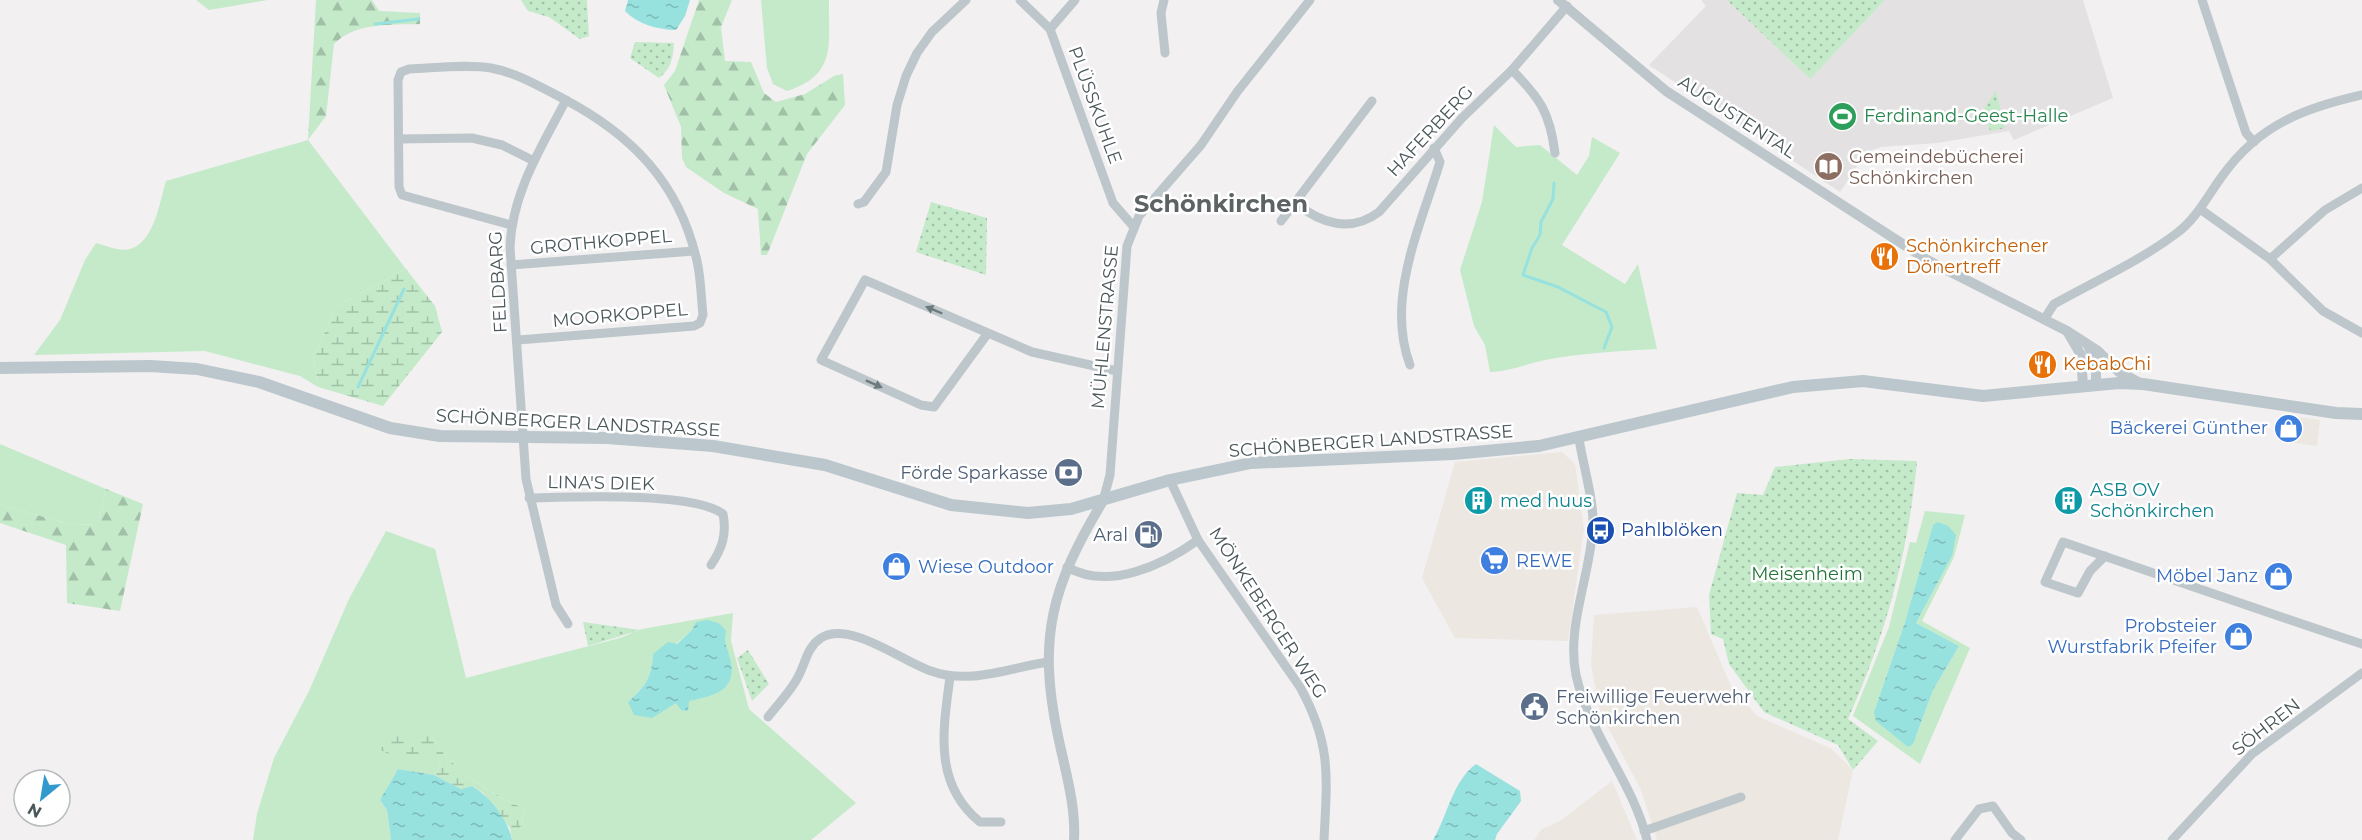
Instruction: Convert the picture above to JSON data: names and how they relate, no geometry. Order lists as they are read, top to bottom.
{
  "streets": {
    "main road": ["SCHÖNBERGER LANDSTRASSE"],
    "street": [
      "PLÜSSKUHLE",
      "AUGUSTENTAL",
      "HAFERBERG",
      "GROTHKOPPEL",
      "FELDBARG",
      "MOORKOPPEL",
      "MÜHLENSTRASSE",
      "LINA'S DIEK",
      "MÖNKEBERGER WEG",
      "SÖHREN"
    ]
  },
  "crossings": [
    ["PLÜSSKUHLE", "MÜHLENSTRASSE"],
    ["AUGUSTENTAL", "HAFERBERG"],
    ["AUGUSTENTAL", "SCHÖNBERGER LANDSTRASSE"],
    ["GROTHKOPPEL", "FELDBARG"],
    ["GROTHKOPPEL", "MOORKOPPEL"],
    ["FELDBARG", "MOORKOPPEL"],
    ["FELDBARG", "SCHÖNBERGER LANDSTRASSE"],
    ["FELDBARG", "LINA'S DIEK"],
    ["MÜHLENSTRASSE", "SCHÖNBERGER LANDSTRASSE"],
    ["SCHÖNBERGER LANDSTRASSE", "MÖNKEBERGER WEG"]
  ],
  "districts": ["Schönkirchen"],
  "parks": ["Meisenheim"],
  "places": {
    "sports": ["Ferdinand-Geest-Halle"],
    "library": ["Gemeindebücherei Schönkirchen"],
    "restaurant": ["Schönkirchener Dönertreff", "KebabChi"],
    "shop": [
      "Bäckerei Günther",
      "Wiese Outdoor",
      "Möbel Janz",
      "Probsteier Wurstfabrik Pfeifer"
    ],
    "bank": ["Förde Sparkasse"],
    "building": ["ASB OV Schönkirchen", "med huus"],
    "bus stop": ["Pahlblöken"],
    "fuel station": ["Aral"],
    "supermarket": ["REWE"],
    "public building": ["Freiwillige Feuerwehr Schönkirchen"]
  },
  "north": "bottom left"
}
